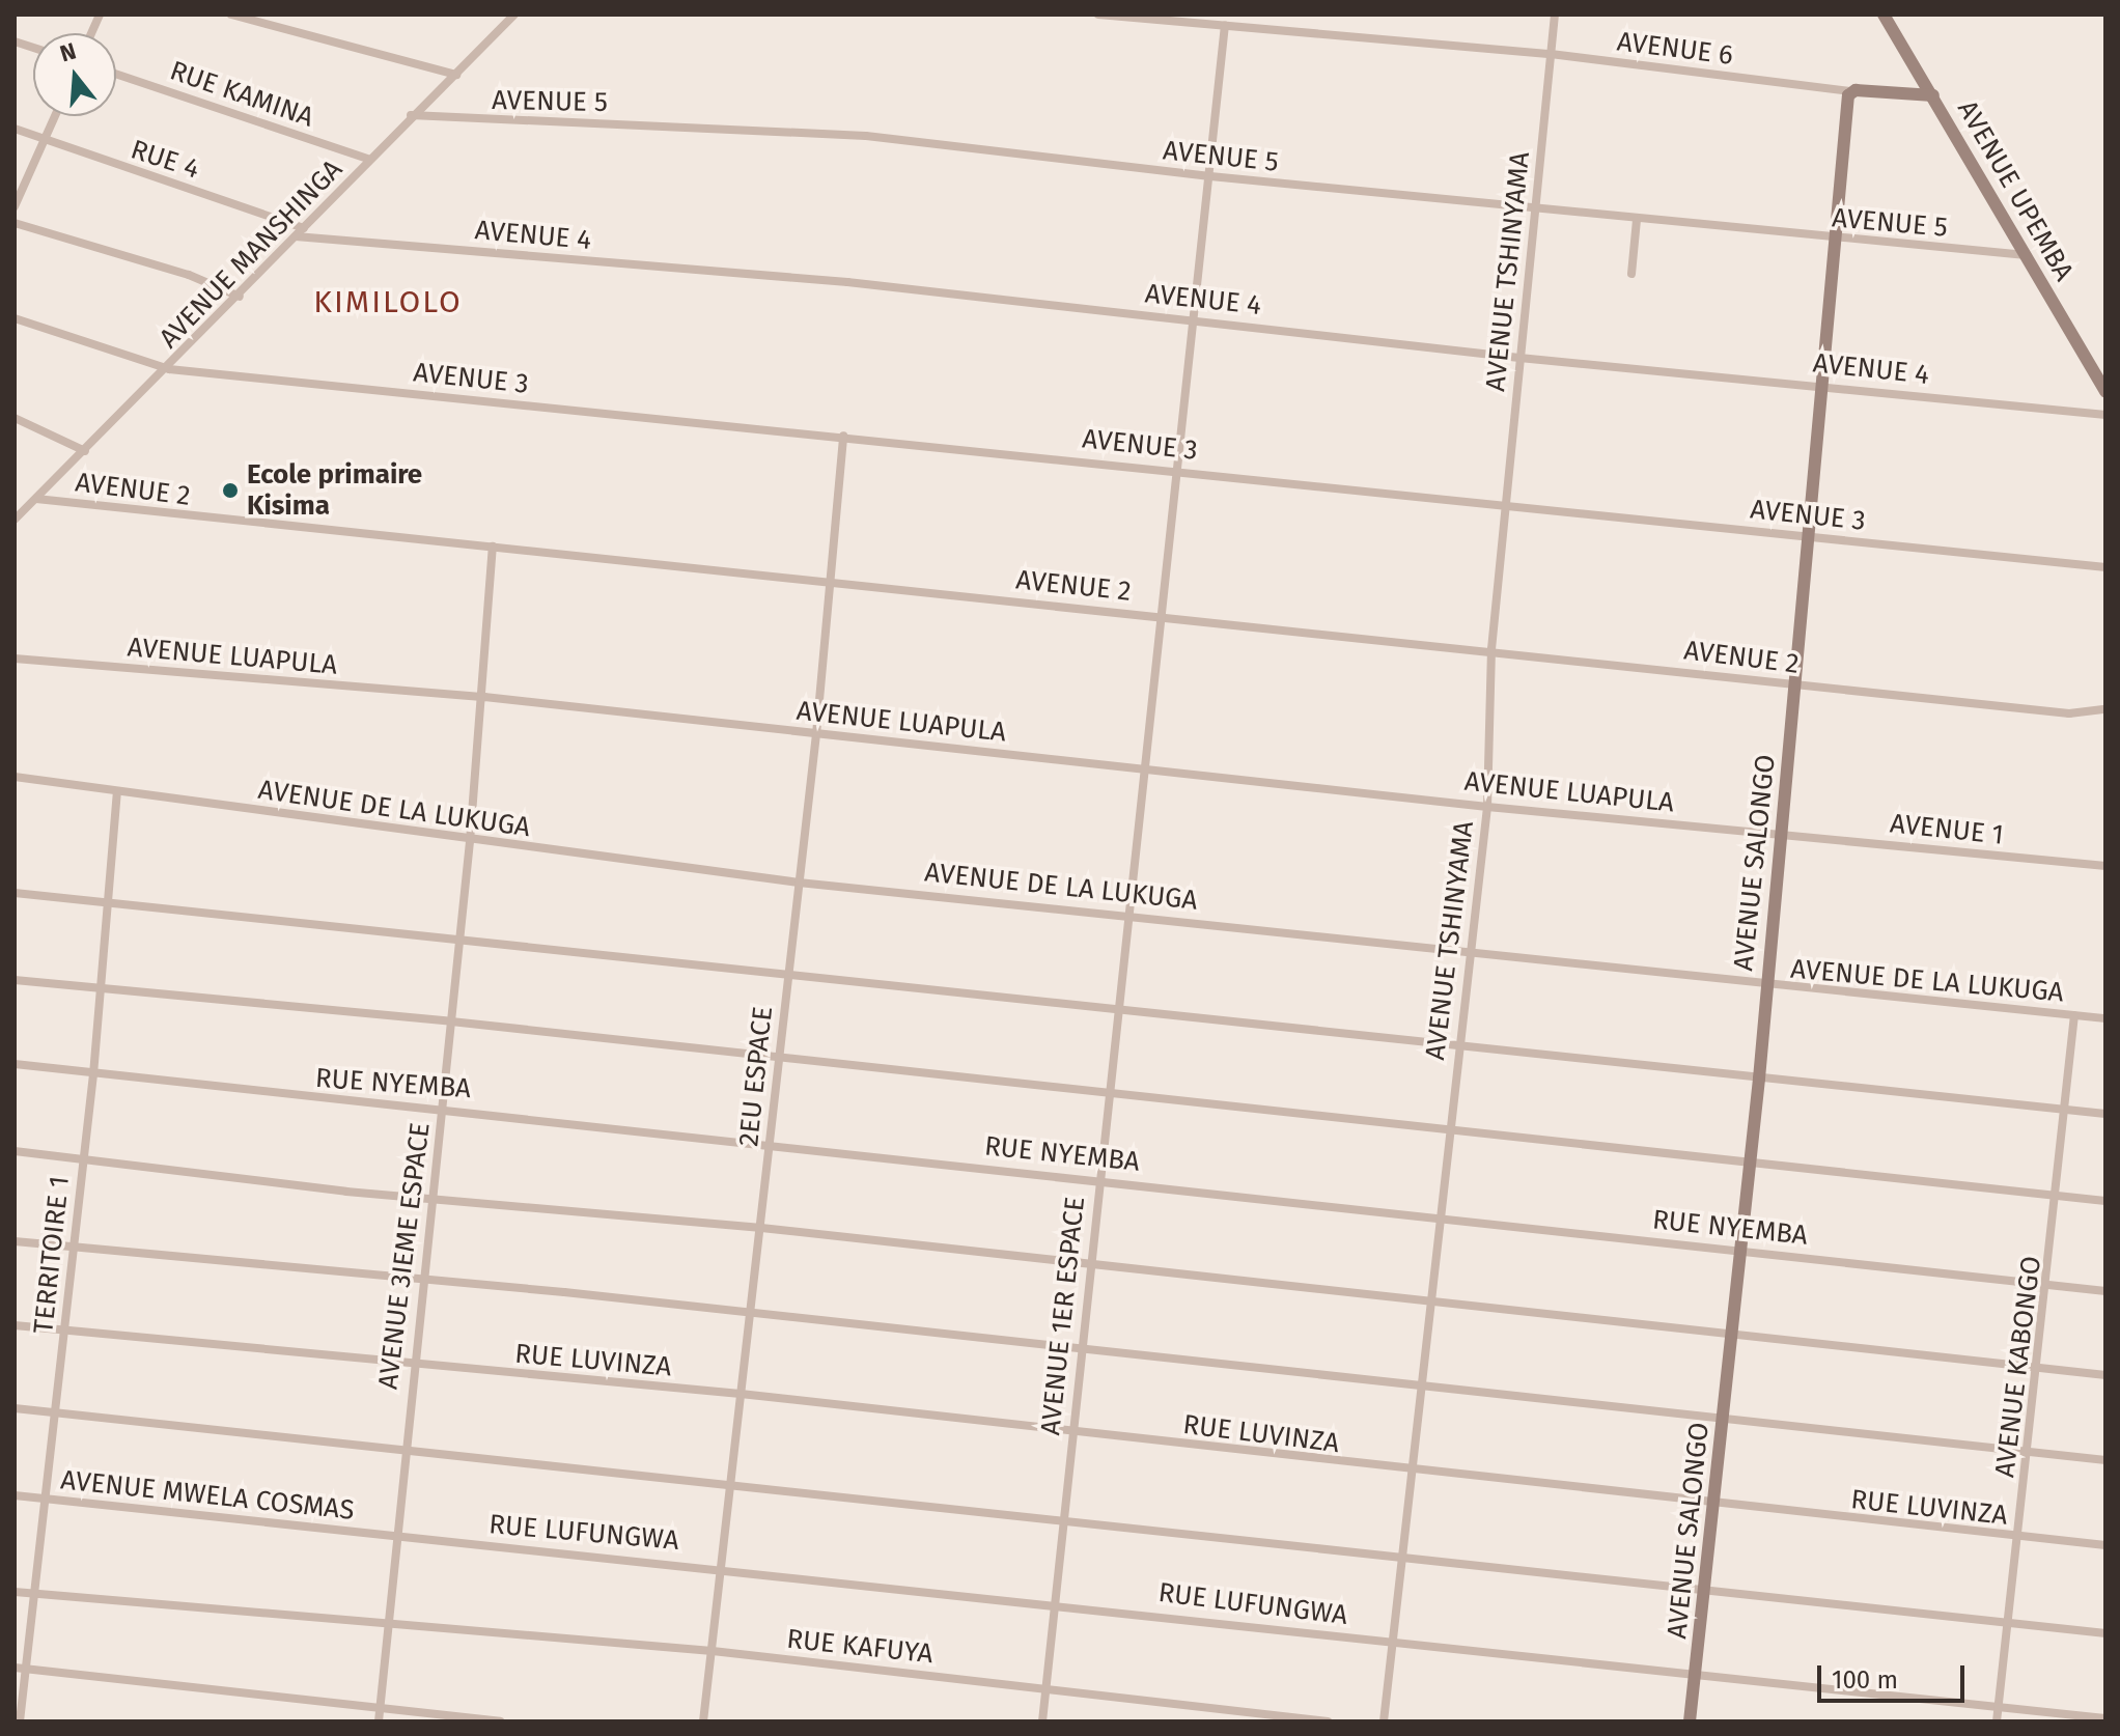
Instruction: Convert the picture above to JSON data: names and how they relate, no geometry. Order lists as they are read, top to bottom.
{
  "streets": {
    "street": [
      "AVENUE 6",
      "RUE KAMINA",
      "AVENUE 5",
      "RUE 4",
      "AVENUE UPEMBA",
      "AVENUE 4",
      "AVENUE MANSHINGA",
      "AVENUE TSHINYAMA",
      "AVENUE 3",
      "AVENUE 2",
      "AVENUE LUAPULA",
      "AVENUE DE LA LUKUGA",
      "AVENUE 1",
      "AVENUE SALONGO",
      "2EU ESPACE",
      "RUE NYEMBA",
      "TERRITOIRE 1",
      "AVENUE 3IEME ESPACE",
      "AVENUE 1ER ESPACE",
      "RUE LUVINZA",
      "AVENUE KABONGO",
      "AVENUE MWELA COSMAS",
      "RUE LUFUNGWA",
      "RUE KAFUYA"
    ]
  },
  "crossings": [
    ["AVENUE 6", "AVENUE TSHINYAMA"],
    ["AVENUE 6", "AVENUE SALONGO"],
    ["AVENUE 6", "AVENUE 1ER ESPACE"],
    ["RUE KAMINA", "AVENUE MANSHINGA"],
    ["AVENUE 5", "AVENUE UPEMBA"],
    ["AVENUE 5", "AVENUE MANSHINGA"],
    ["AVENUE 5", "AVENUE TSHINYAMA"],
    ["AVENUE 5", "AVENUE SALONGO"],
    ["AVENUE 5", "AVENUE 1ER ESPACE"],
    ["RUE 4", "AVENUE MANSHINGA"],
    ["AVENUE 4", "AVENUE MANSHINGA"],
    ["AVENUE 4", "AVENUE TSHINYAMA"],
    ["AVENUE 4", "AVENUE SALONGO"],
    ["AVENUE 4", "AVENUE 1ER ESPACE"],
    ["AVENUE MANSHINGA", "AVENUE 3"],
    ["AVENUE MANSHINGA", "AVENUE 2"],
    ["AVENUE TSHINYAMA", "AVENUE 3"],
    ["AVENUE TSHINYAMA", "AVENUE 2"],
    ["AVENUE TSHINYAMA", "AVENUE LUAPULA"],
    ["AVENUE TSHINYAMA", "AVENUE DE LA LUKUGA"],
    ["AVENUE TSHINYAMA", "RUE NYEMBA"],
    ["AVENUE TSHINYAMA", "RUE LUVINZA"],
    ["AVENUE TSHINYAMA", "RUE LUFUNGWA"],
    ["AVENUE 3", "AVENUE SALONGO"],
    ["AVENUE 3", "2EU ESPACE"],
    ["AVENUE 3", "AVENUE 1ER ESPACE"],
    ["AVENUE 2", "AVENUE SALONGO"],
    ["AVENUE 2", "2EU ESPACE"],
    ["AVENUE 2", "AVENUE 3IEME ESPACE"],
    ["AVENUE 2", "AVENUE 1ER ESPACE"],
    ["AVENUE LUAPULA", "AVENUE 1"],
    ["AVENUE LUAPULA", "AVENUE SALONGO"],
    ["AVENUE LUAPULA", "2EU ESPACE"],
    ["AVENUE LUAPULA", "AVENUE 3IEME ESPACE"],
    ["AVENUE LUAPULA", "AVENUE 1ER ESPACE"],
    ["AVENUE DE LA LUKUGA", "AVENUE SALONGO"],
    ["AVENUE DE LA LUKUGA", "2EU ESPACE"],
    ["AVENUE DE LA LUKUGA", "TERRITOIRE 1"],
    ["AVENUE DE LA LUKUGA", "AVENUE 3IEME ESPACE"],
    ["AVENUE DE LA LUKUGA", "AVENUE 1ER ESPACE"],
    ["AVENUE DE LA LUKUGA", "AVENUE KABONGO"],
    ["AVENUE 1", "AVENUE SALONGO"],
    ["AVENUE SALONGO", "RUE NYEMBA"],
    ["AVENUE SALONGO", "RUE LUVINZA"],
    ["AVENUE SALONGO", "RUE LUFUNGWA"],
    ["2EU ESPACE", "RUE NYEMBA"],
    ["2EU ESPACE", "RUE LUVINZA"],
    ["2EU ESPACE", "RUE LUFUNGWA"],
    ["2EU ESPACE", "RUE KAFUYA"],
    ["RUE NYEMBA", "TERRITOIRE 1"],
    ["RUE NYEMBA", "AVENUE 3IEME ESPACE"],
    ["RUE NYEMBA", "AVENUE 1ER ESPACE"],
    ["RUE NYEMBA", "AVENUE KABONGO"],
    ["TERRITOIRE 1", "RUE LUVINZA"],
    ["TERRITOIRE 1", "AVENUE MWELA COSMAS"],
    ["TERRITOIRE 1", "RUE KAFUYA"],
    ["AVENUE 3IEME ESPACE", "RUE LUVINZA"],
    ["AVENUE 3IEME ESPACE", "AVENUE MWELA COSMAS"],
    ["AVENUE 3IEME ESPACE", "RUE LUFUNGWA"],
    ["AVENUE 3IEME ESPACE", "RUE KAFUYA"],
    ["AVENUE 1ER ESPACE", "RUE LUVINZA"],
    ["AVENUE 1ER ESPACE", "RUE LUFUNGWA"],
    ["AVENUE 1ER ESPACE", "RUE KAFUYA"],
    ["RUE LUVINZA", "AVENUE KABONGO"],
    ["AVENUE KABONGO", "RUE LUFUNGWA"],
    ["AVENUE MWELA COSMAS", "RUE LUFUNGWA"]
  ],
  "districts": ["KIMILOLO"],
  "places": ["Ecole primaire Kisima"],
  "scale_bar": "100 m",
  "north": "top"
}
